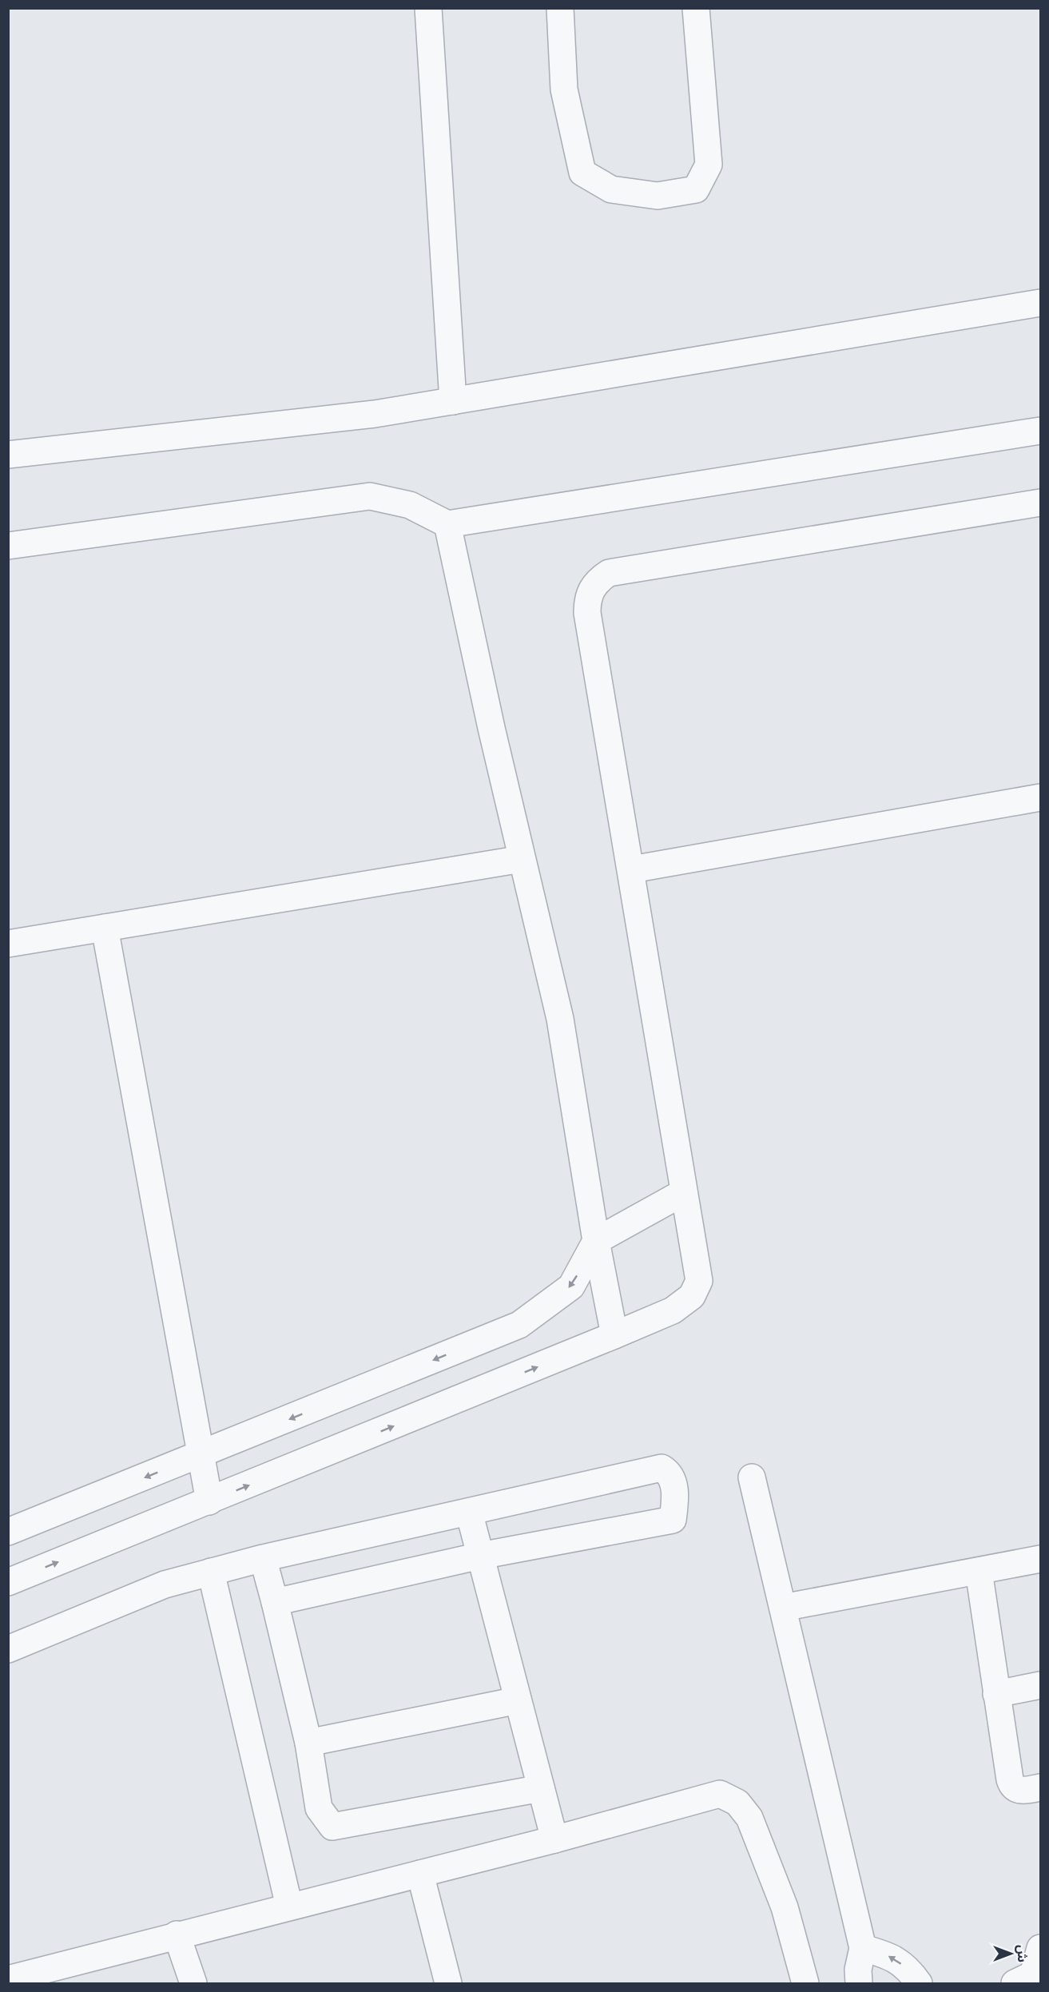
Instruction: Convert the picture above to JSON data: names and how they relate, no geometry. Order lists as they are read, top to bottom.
{
  "north": "right"
}
